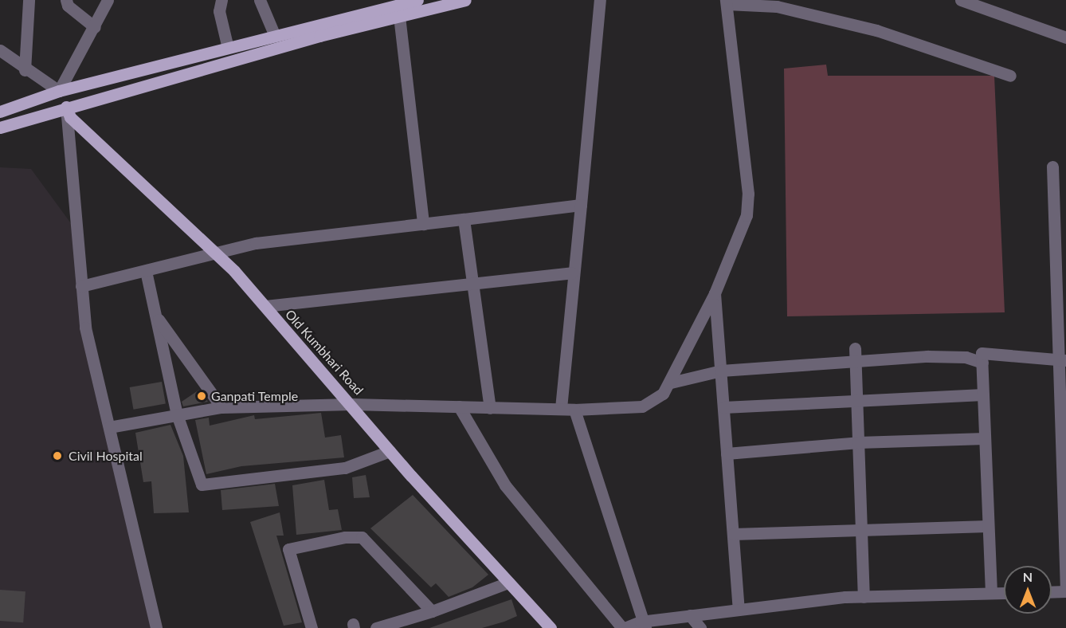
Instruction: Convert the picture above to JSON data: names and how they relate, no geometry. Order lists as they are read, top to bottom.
{
  "streets": {
    "main road": ["Old Kumbhari Road"]
  },
  "places": ["Ganpati Temple", "Civil Hospital"],
  "north": "top"
}
